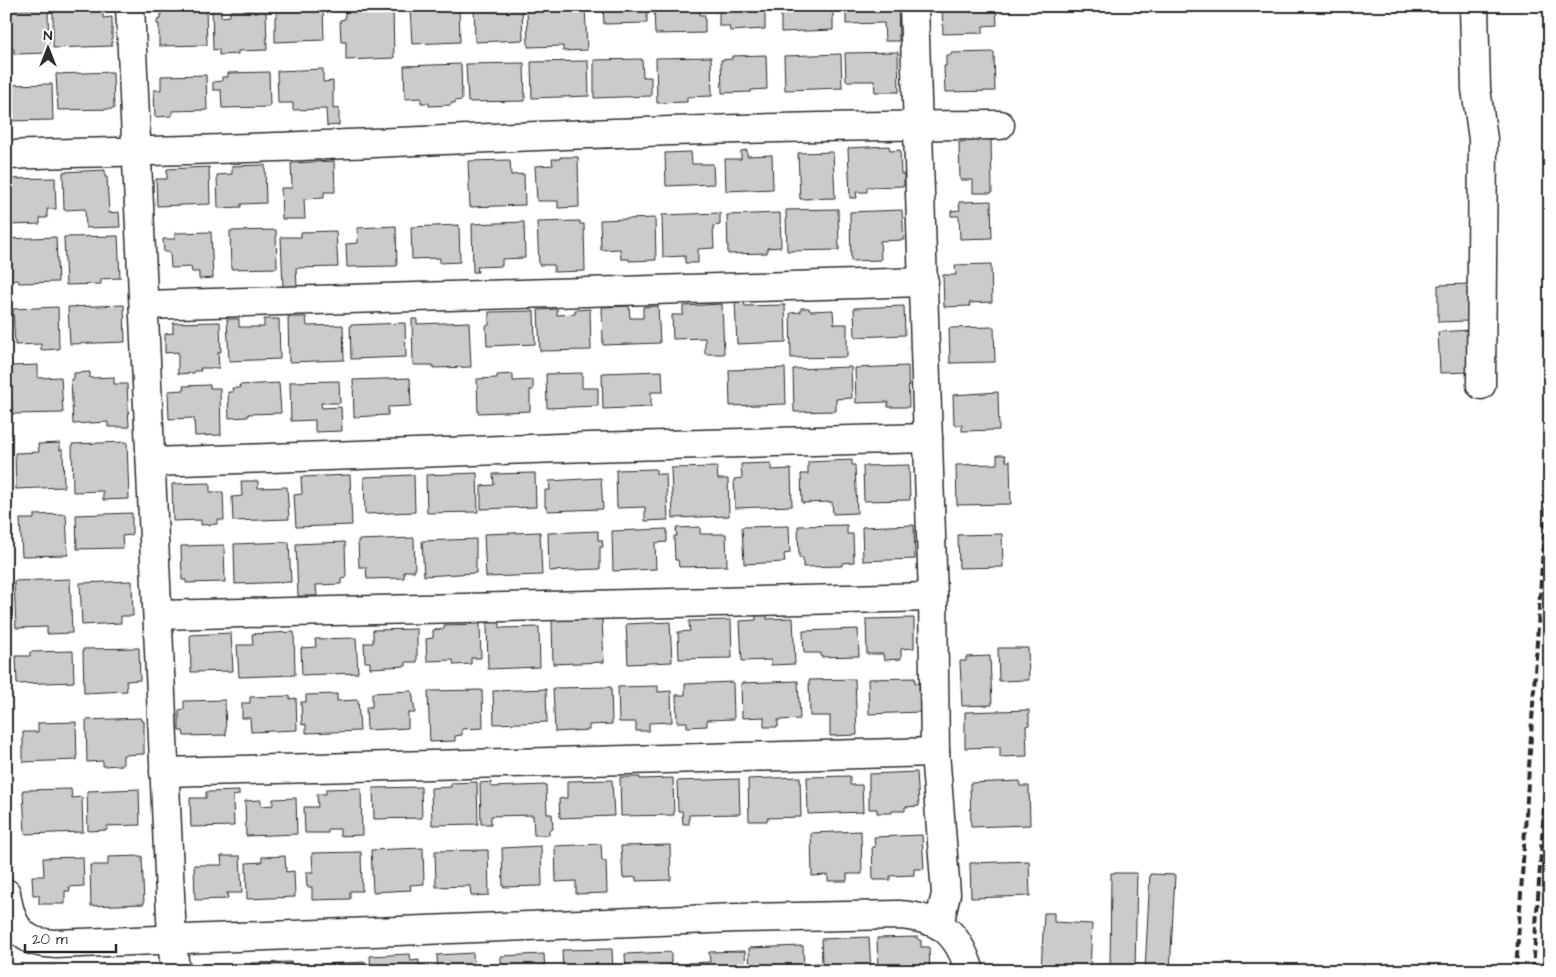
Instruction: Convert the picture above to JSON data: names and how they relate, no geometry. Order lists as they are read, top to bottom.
{
  "scale_bar": "20 m",
  "north": "top"
}
